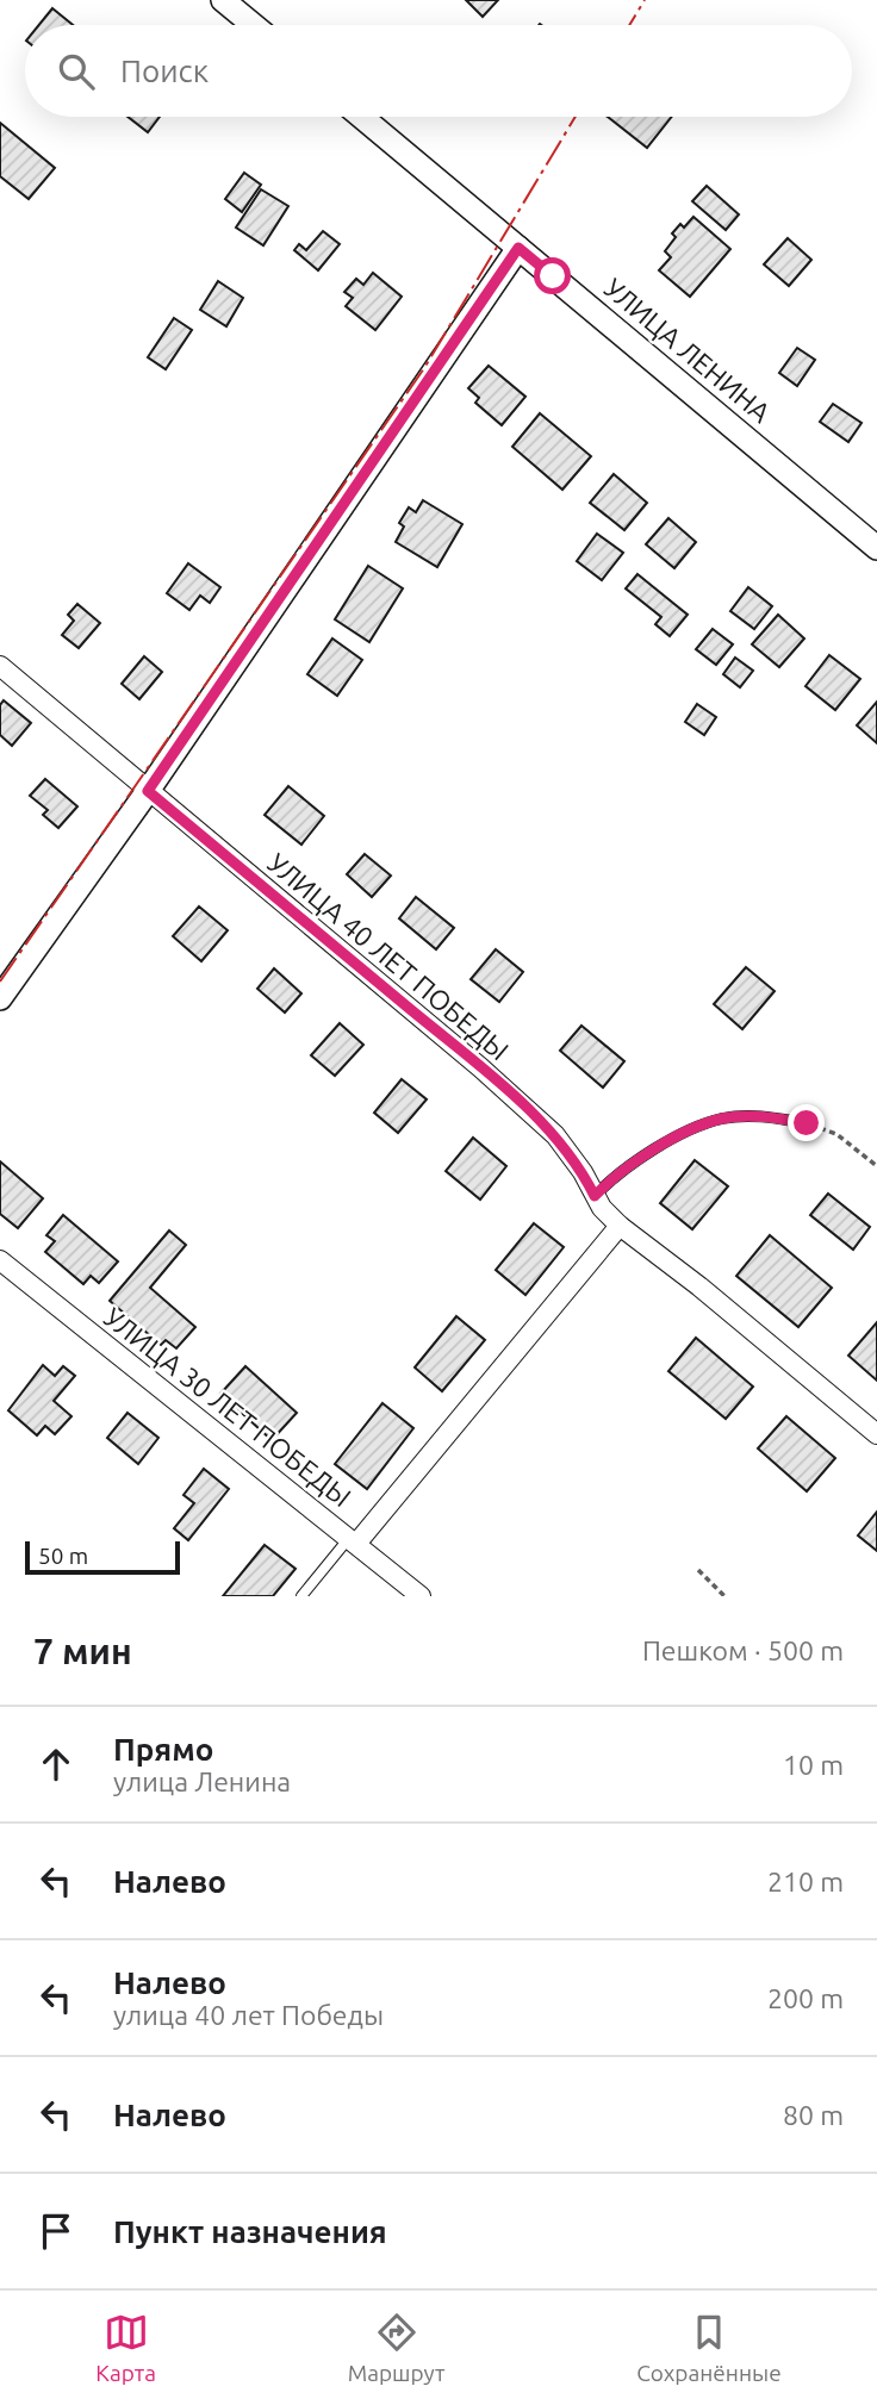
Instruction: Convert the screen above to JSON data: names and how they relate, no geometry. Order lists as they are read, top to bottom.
{
  "streets": {
    "street": ["УЛИЦА ЛЕНИНА", "УЛИЦА 40 ЛЕТ ПОБЕДЫ", "УЛИЦА 30 ЛЕТ ПОБЕДЫ"]
  },
  "scale_bar": "50 m",
  "page": {
    "search": "Поиск",
    "scale": "50 m",
    "heading": ["7 мин", "Пешком · 500 m"],
    "list": [
      ["Прямо", "улица Ленина", "10 m"],
      ["Налево", "210 m"],
      ["Налево", "улица 40 лет Победы", "200 m"],
      ["Налево", "80 m"],
      "Пункт назначения"
    ],
    "nav": ["Карта", "Маршрут", "Сохранённые"]
  }
}
